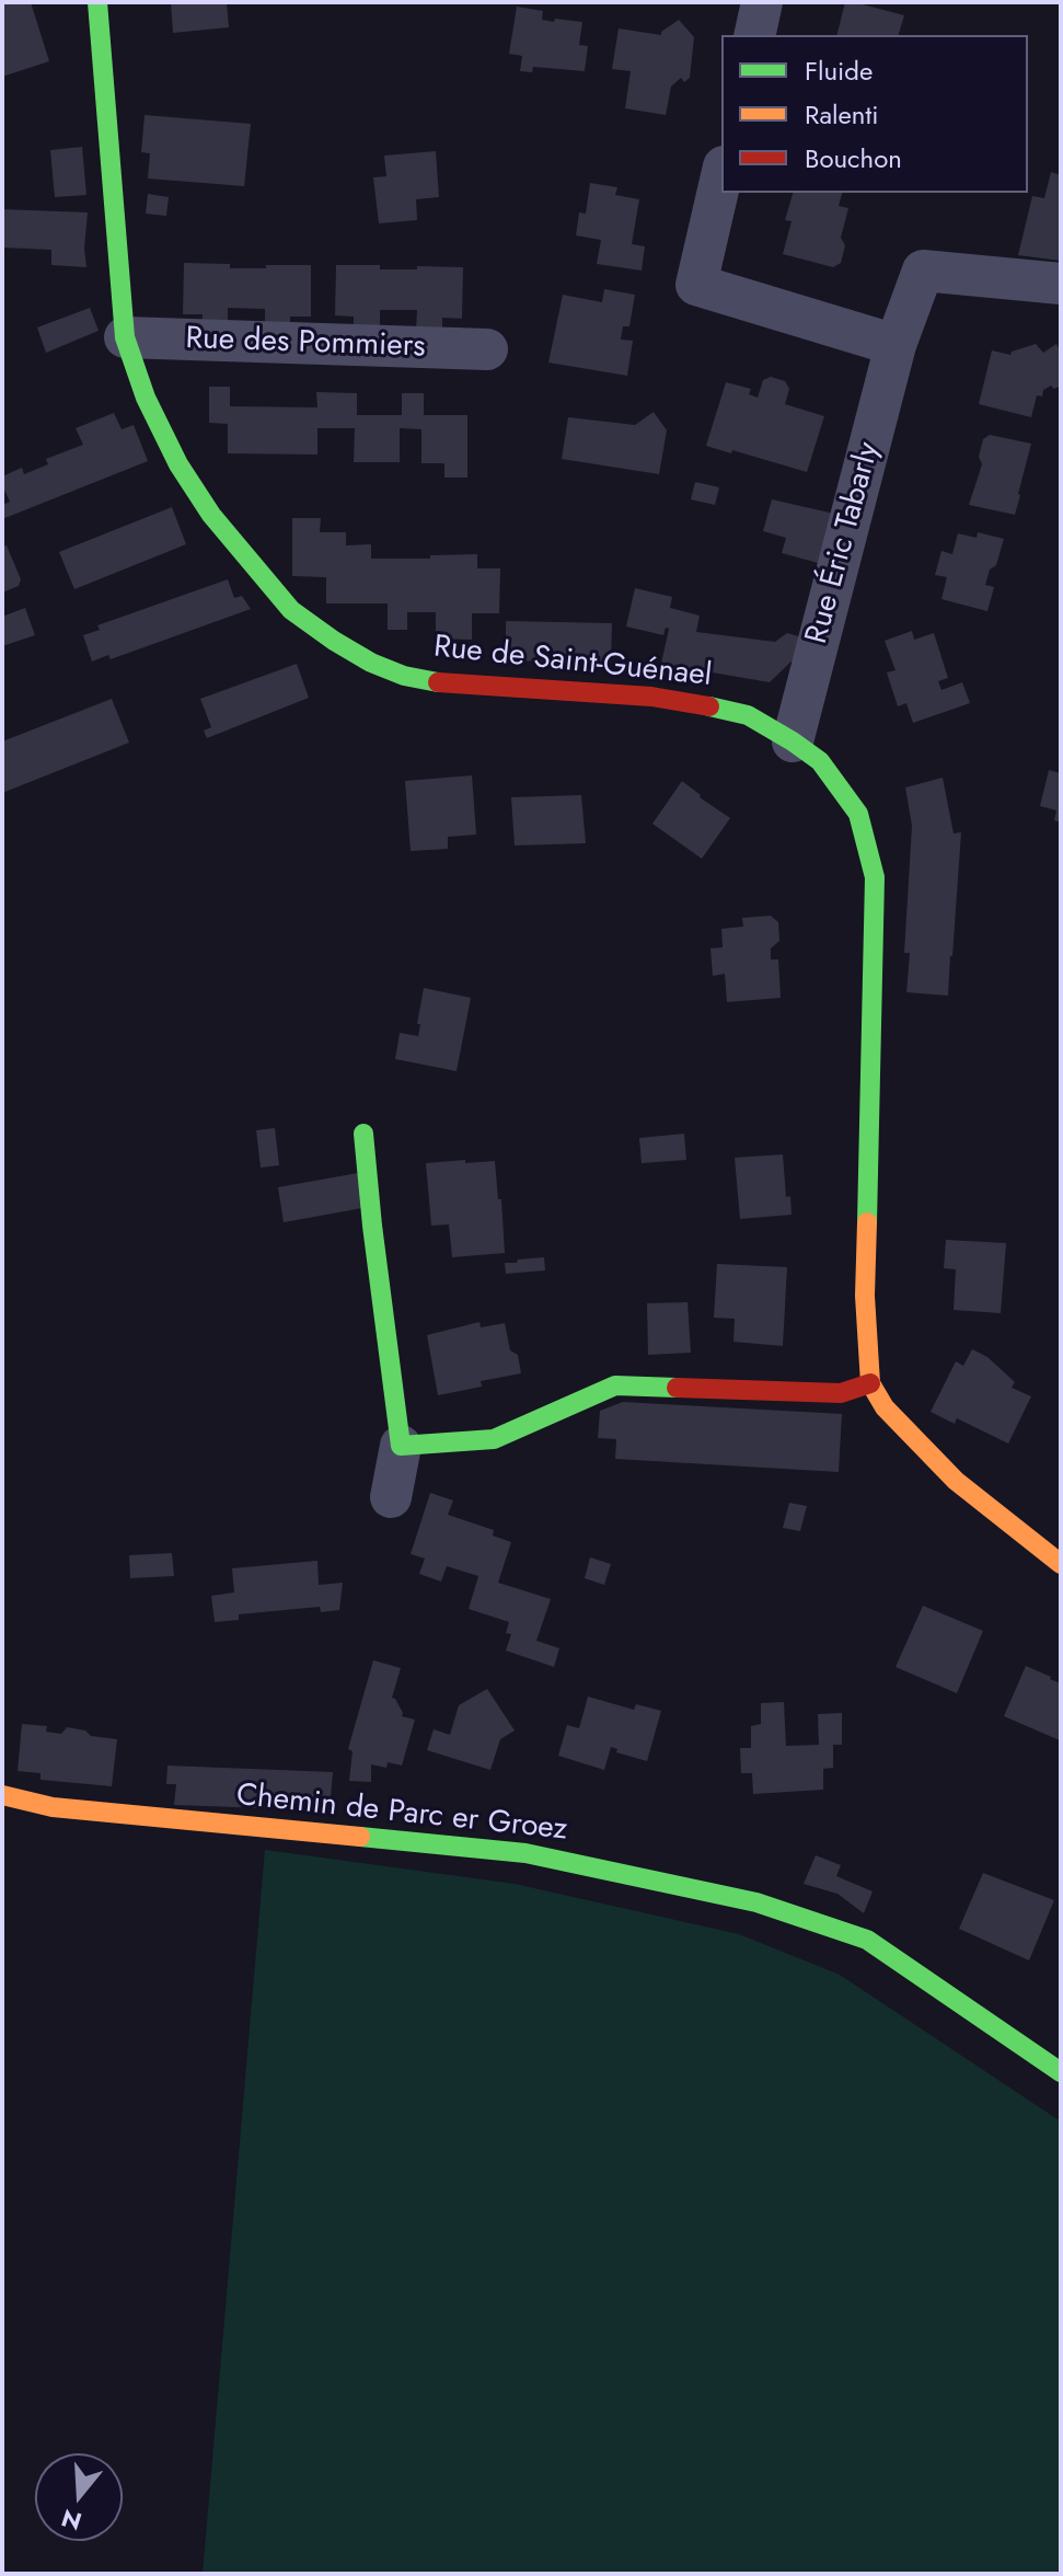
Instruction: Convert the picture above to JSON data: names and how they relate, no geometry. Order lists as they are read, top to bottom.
{
  "streets": {
    "street": [
      "Rue des Pommiers",
      "Rue Éric Tabarly",
      "Rue de Saint-Guénael",
      "Chemin de Parc er Groez"
    ]
  },
  "crossings": [
    ["Rue des Pommiers", "Rue de Saint-Guénael"],
    ["Rue Éric Tabarly", "Rue de Saint-Guénael"]
  ],
  "legend": ["Fluide", "Ralenti", "Bouchon"],
  "north": "bottom"
}
